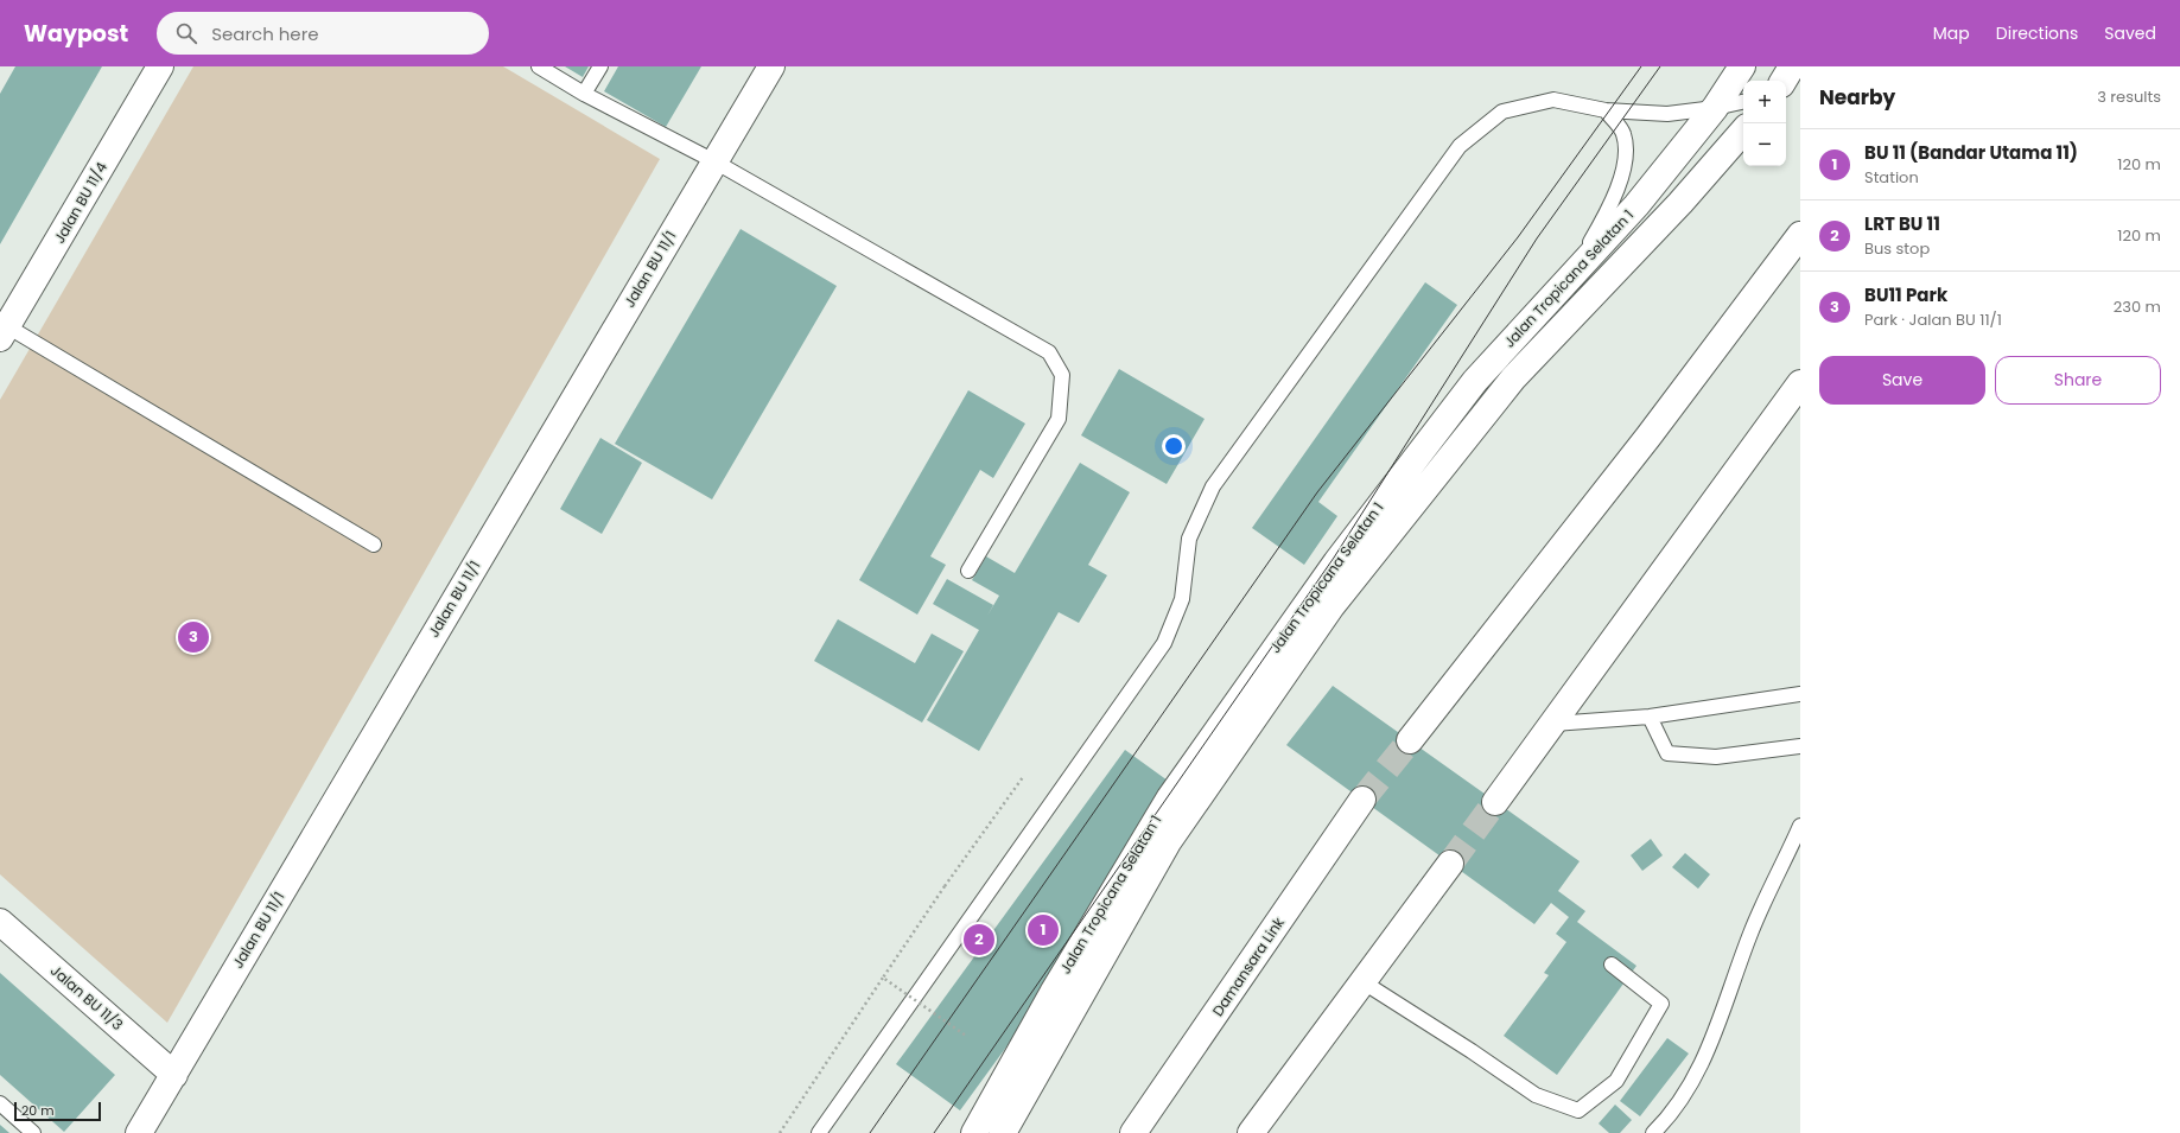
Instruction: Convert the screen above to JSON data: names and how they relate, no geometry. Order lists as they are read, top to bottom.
{
  "streets": {
    "main road": [
      "Jalan BU 11/4",
      "Jalan BU 11/1",
      "Jalan Tropicana Selatan 1",
      "Damansara Link",
      "Jalan BU 11/3"
    ]
  },
  "crossings": [
    ["Jalan BU 11/1", "Jalan BU 11/3"]
  ],
  "scale_bar": "20 m",
  "page": {
    "header": "Waypost",
    "search": "Search here",
    "nav": ["Map", "Directions", "Saved"],
    "heading": ["Nearby", "3 results"],
    "map_buttons": ["+", "−"],
    "list": [
      {
        "mark": "1",
        "name": "BU 11 (Bandar Utama 11)",
        "note": "Station",
        "value": "120 m"
      },
      {
        "mark": "2",
        "name": "LRT BU 11",
        "note": "Bus stop",
        "value": "120 m"
      },
      {
        "mark": "3",
        "name": "BU11 Park",
        "note": "Park · Jalan BU 11/1",
        "value": "230 m"
      }
    ],
    "buttons": ["Save", "Share"],
    "pins": ["3", "1", "2"],
    "scale": "20 m"
  }
}
